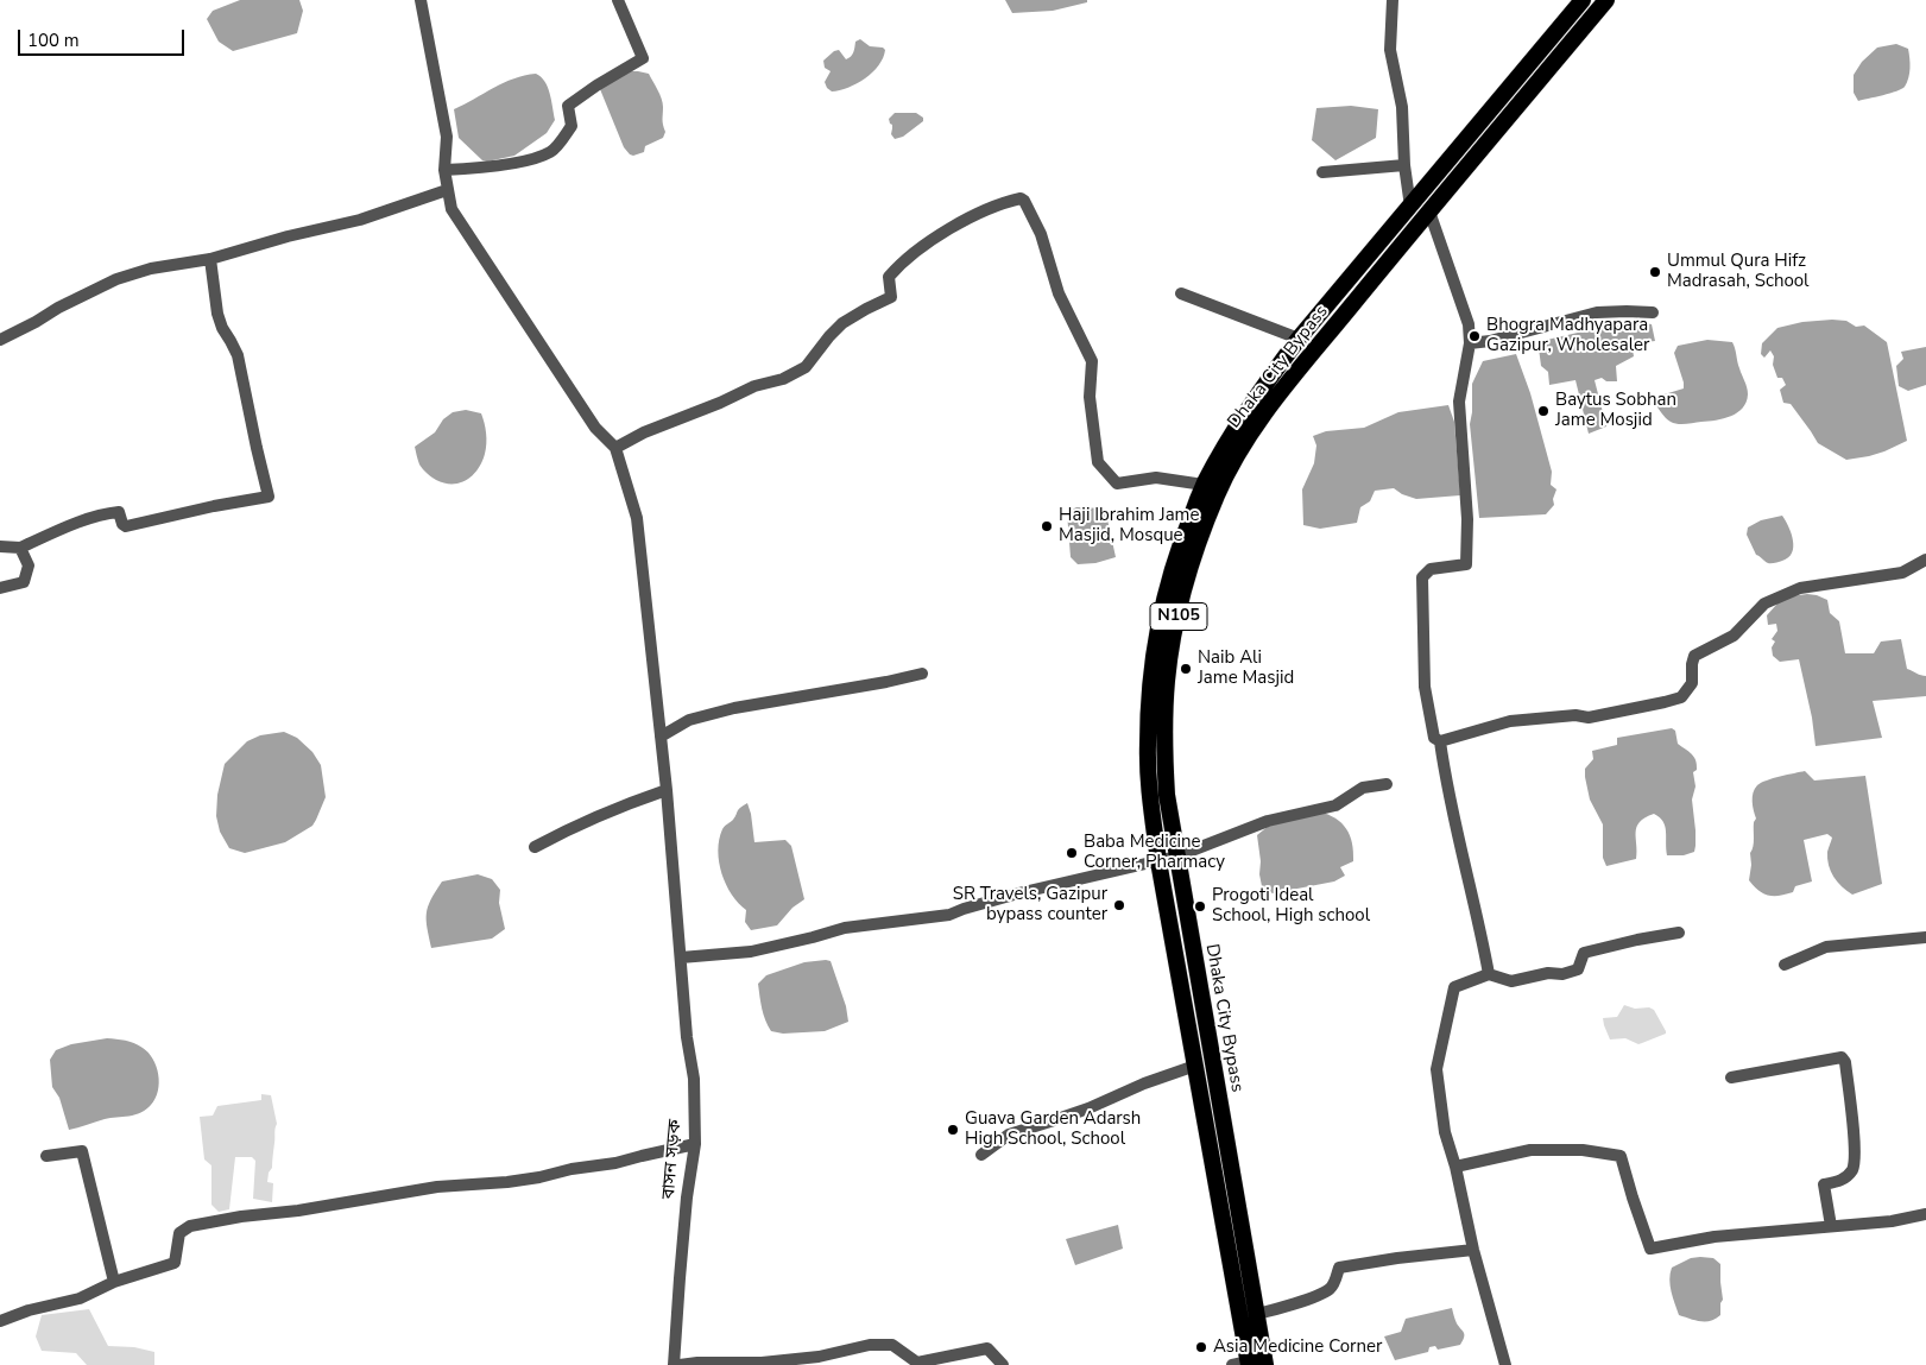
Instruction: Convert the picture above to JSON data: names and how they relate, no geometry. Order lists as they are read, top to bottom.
{
  "streets": {
    "highway": ["Dhaka City Bypass", "N105"],
    "street": ["বাসন সড়ক"]
  },
  "places": [
    "Ummul Qura Hifz Madrasah, School",
    "Bhogra Madhyapara Gazipur, Wholesaler",
    "Baytus Sobhan Jame Mosjid",
    "Haji Ibrahim Jame Masjid, Mosque",
    "Naib Ali Jame Masjid",
    "Baba Medicine Corner, Pharmacy",
    "SR Travels, Gazipur bypass counter",
    "Progoti Ideal School, High school",
    "Guava Garden Adarsh High School, School",
    "Asia Medicine Corner"
  ],
  "scale_bar": "100 m"
}
